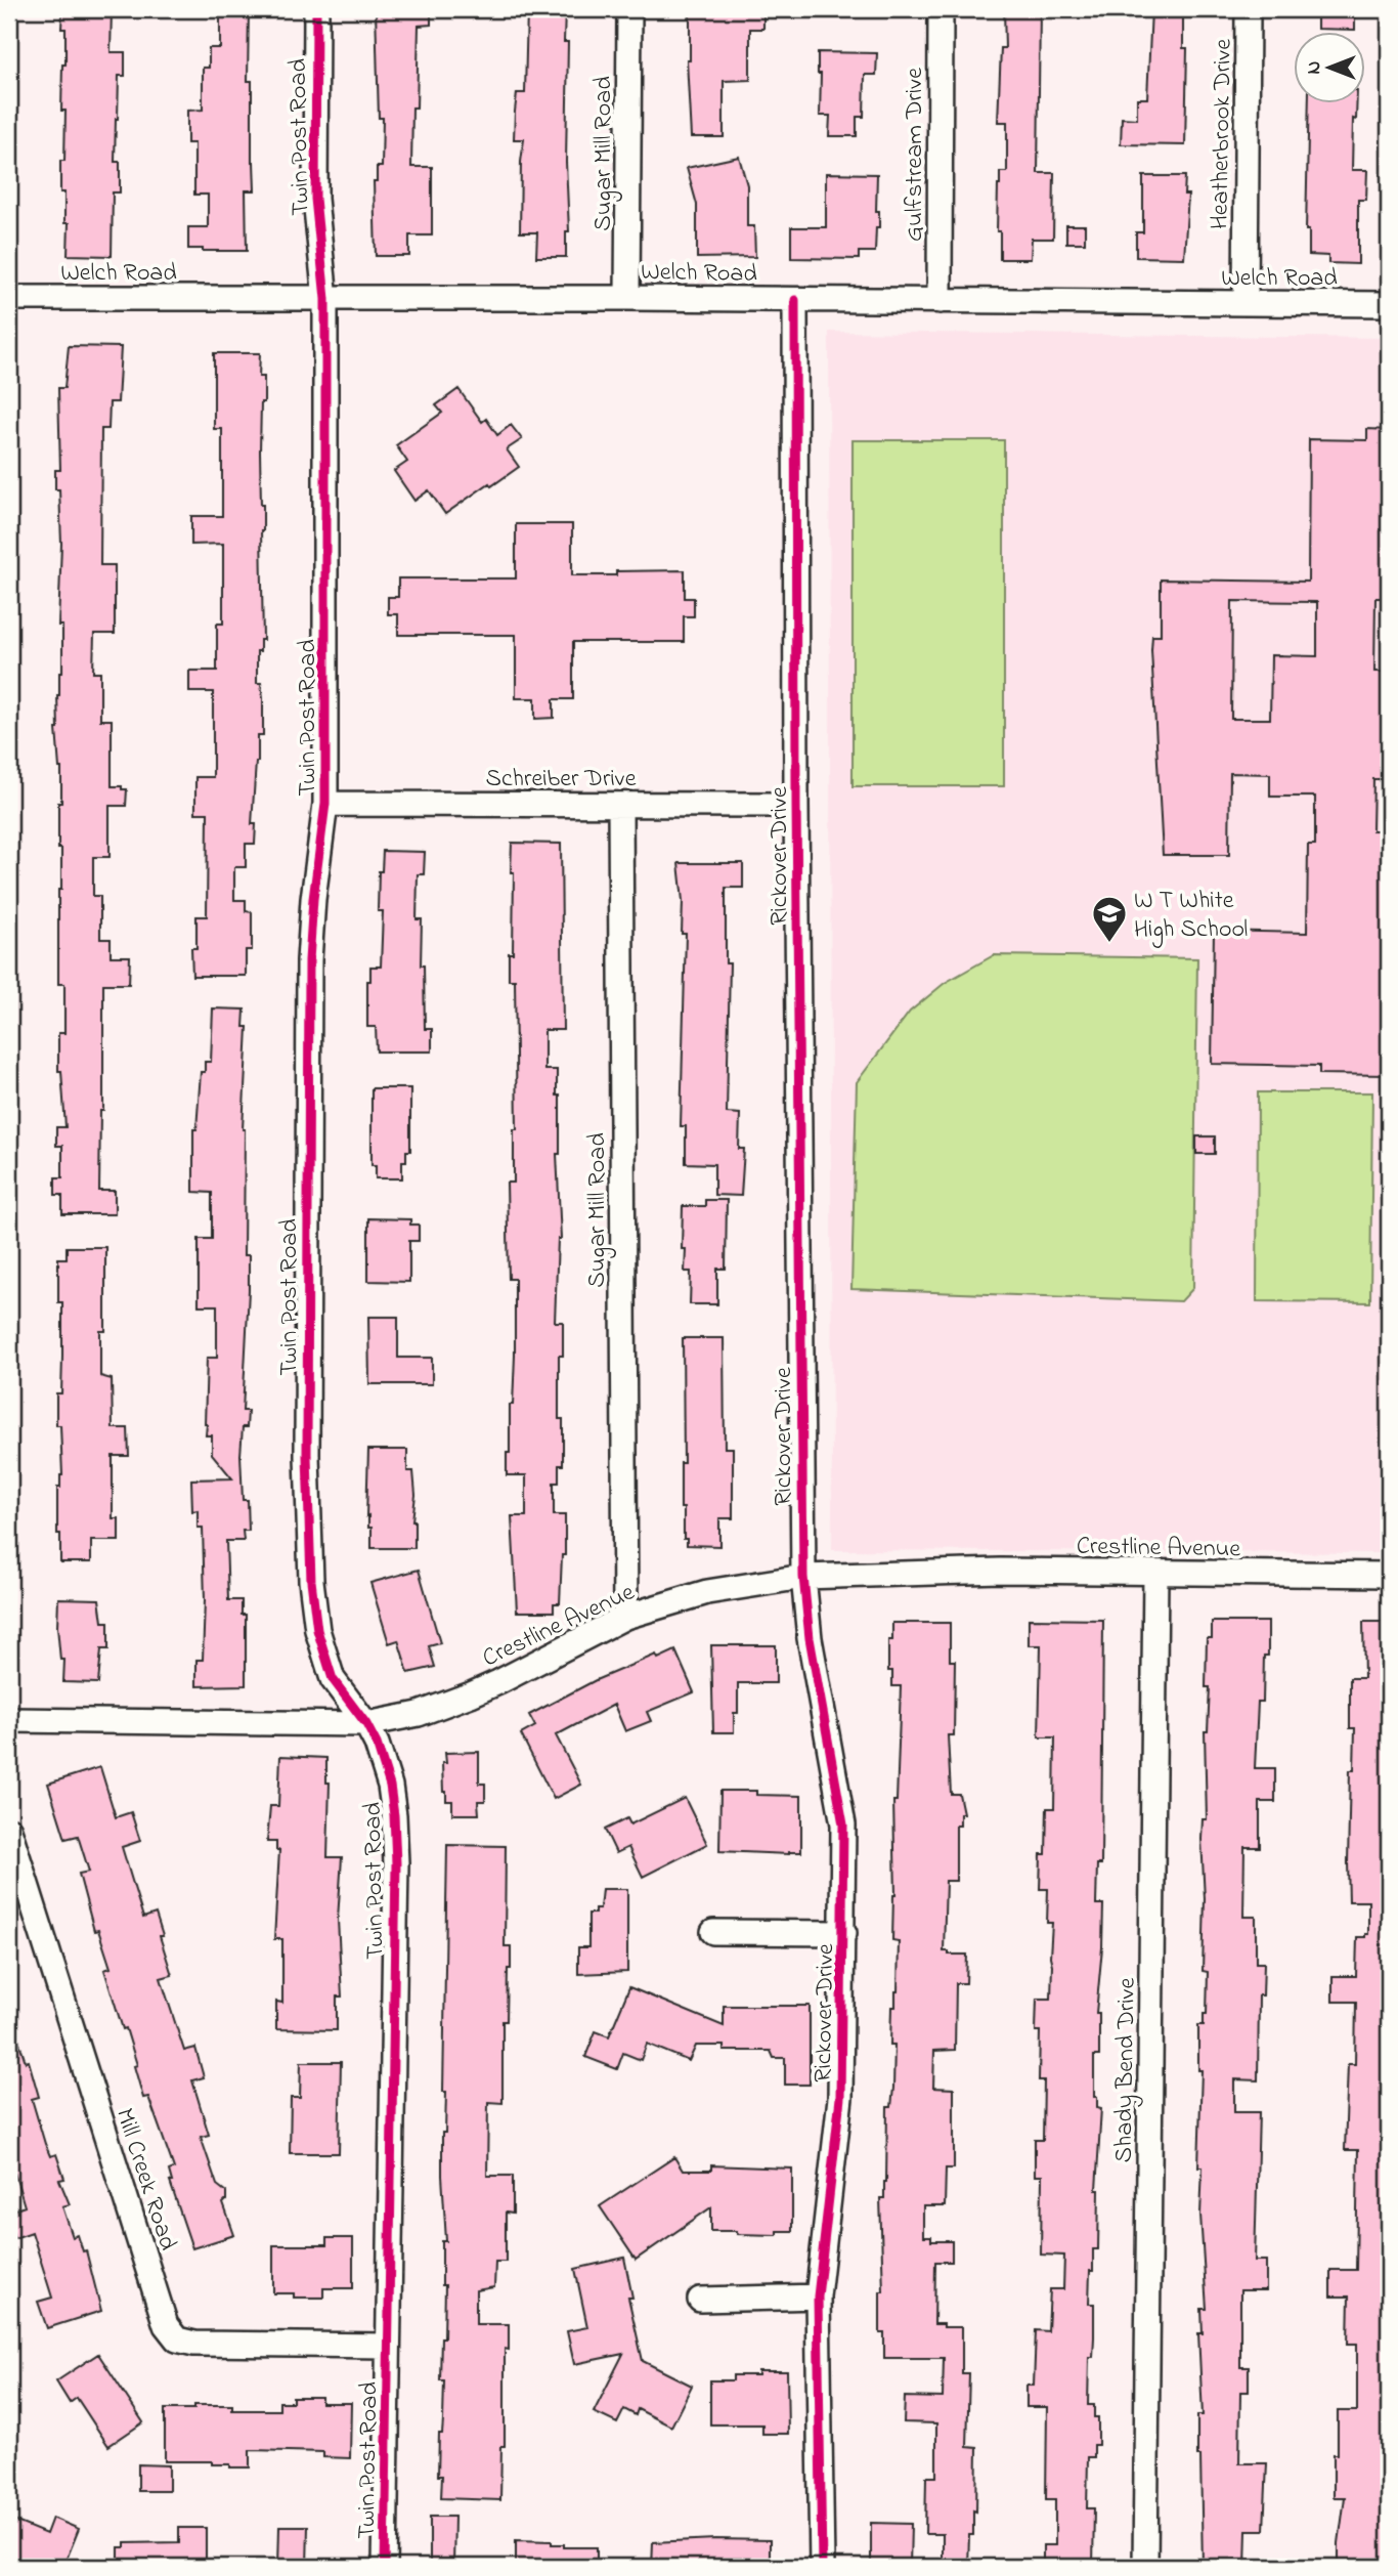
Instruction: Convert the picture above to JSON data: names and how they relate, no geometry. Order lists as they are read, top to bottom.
{
  "streets": {
    "street": [
      "Heatherbrook Drive",
      "Twin Post Road",
      "Sugar Mill Road",
      "Gulfstream Drive",
      "Welch Road",
      "Schreiber Drive",
      "Rickover Drive",
      "Crestline Avenue",
      "Shady Bend Drive",
      "Mill Creek Road"
    ]
  },
  "crossings": [
    ["Heatherbrook Drive", "Welch Road"],
    ["Twin Post Road", "Welch Road"],
    ["Twin Post Road", "Schreiber Drive"],
    ["Twin Post Road", "Crestline Avenue"],
    ["Twin Post Road", "Mill Creek Road"],
    ["Sugar Mill Road", "Welch Road"],
    ["Sugar Mill Road", "Schreiber Drive"],
    ["Sugar Mill Road", "Crestline Avenue"],
    ["Gulfstream Drive", "Welch Road"],
    ["Welch Road", "Rickover Drive"],
    ["Schreiber Drive", "Rickover Drive"],
    ["Rickover Drive", "Crestline Avenue"],
    ["Crestline Avenue", "Shady Bend Drive"]
  ],
  "places": {
    "school or university": ["W T White High School"]
  },
  "north": "left"
}
